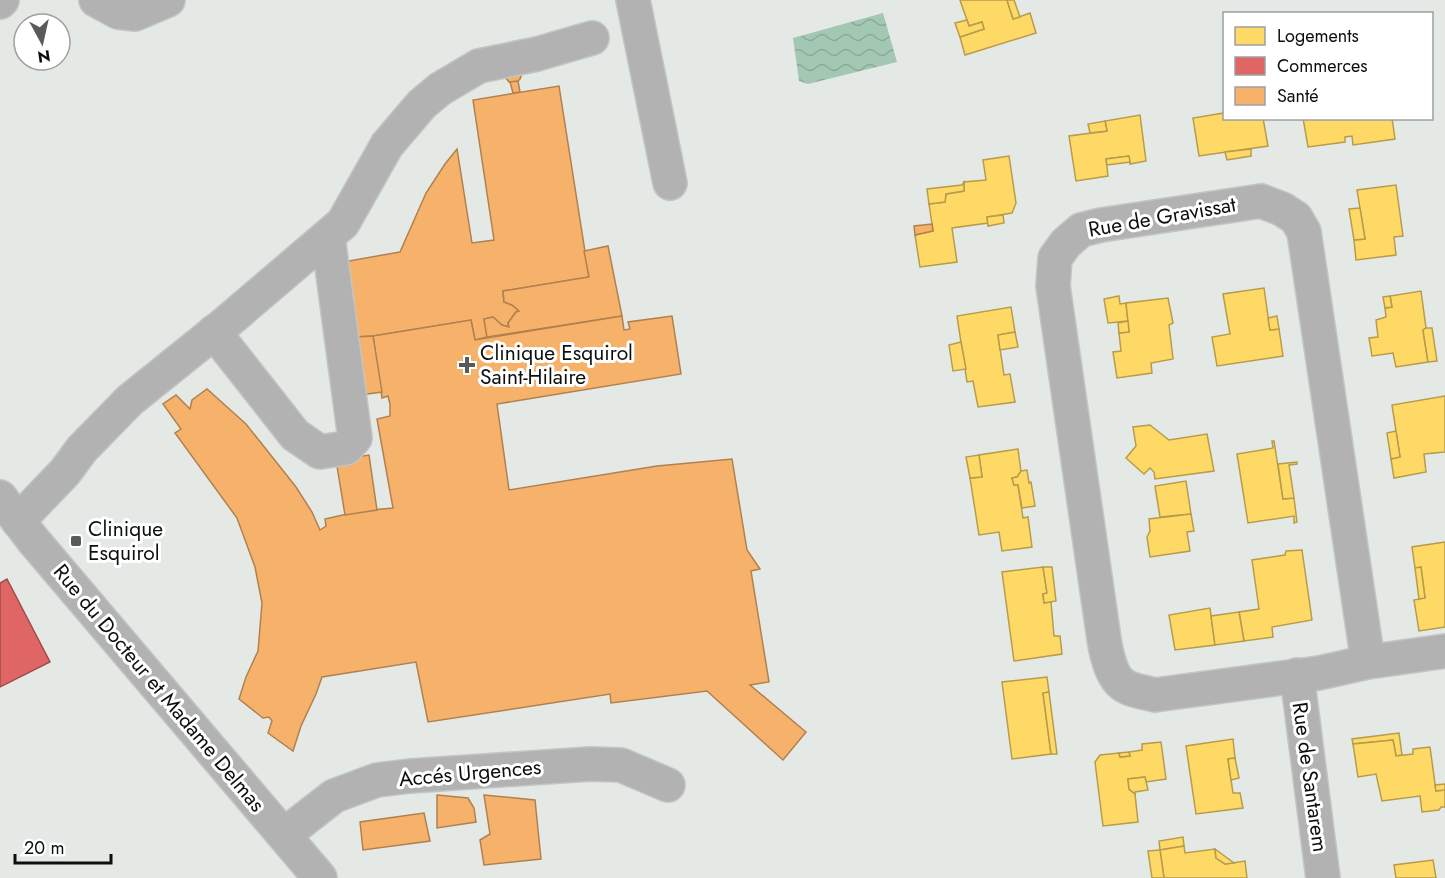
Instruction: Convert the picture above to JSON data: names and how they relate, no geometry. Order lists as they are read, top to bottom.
{
  "streets": {
    "street": [
      "Rue de Gravissat",
      "Rue du Docteur et Madame Delmas",
      "Accés Urgences",
      "Rue de Santarem"
    ]
  },
  "crossings": [
    ["Rue de Gravissat", "Rue de Santarem"],
    ["Rue du Docteur et Madame Delmas", "Accés Urgences"]
  ],
  "places": {
    "health": ["Clinique Esquirol Saint-Hilaire"],
    "transit": ["Clinique Esquirol"]
  },
  "legend": ["Logements", "Commerces", "Santé"],
  "scale_bar": "20 m",
  "north": "bottom"
}
